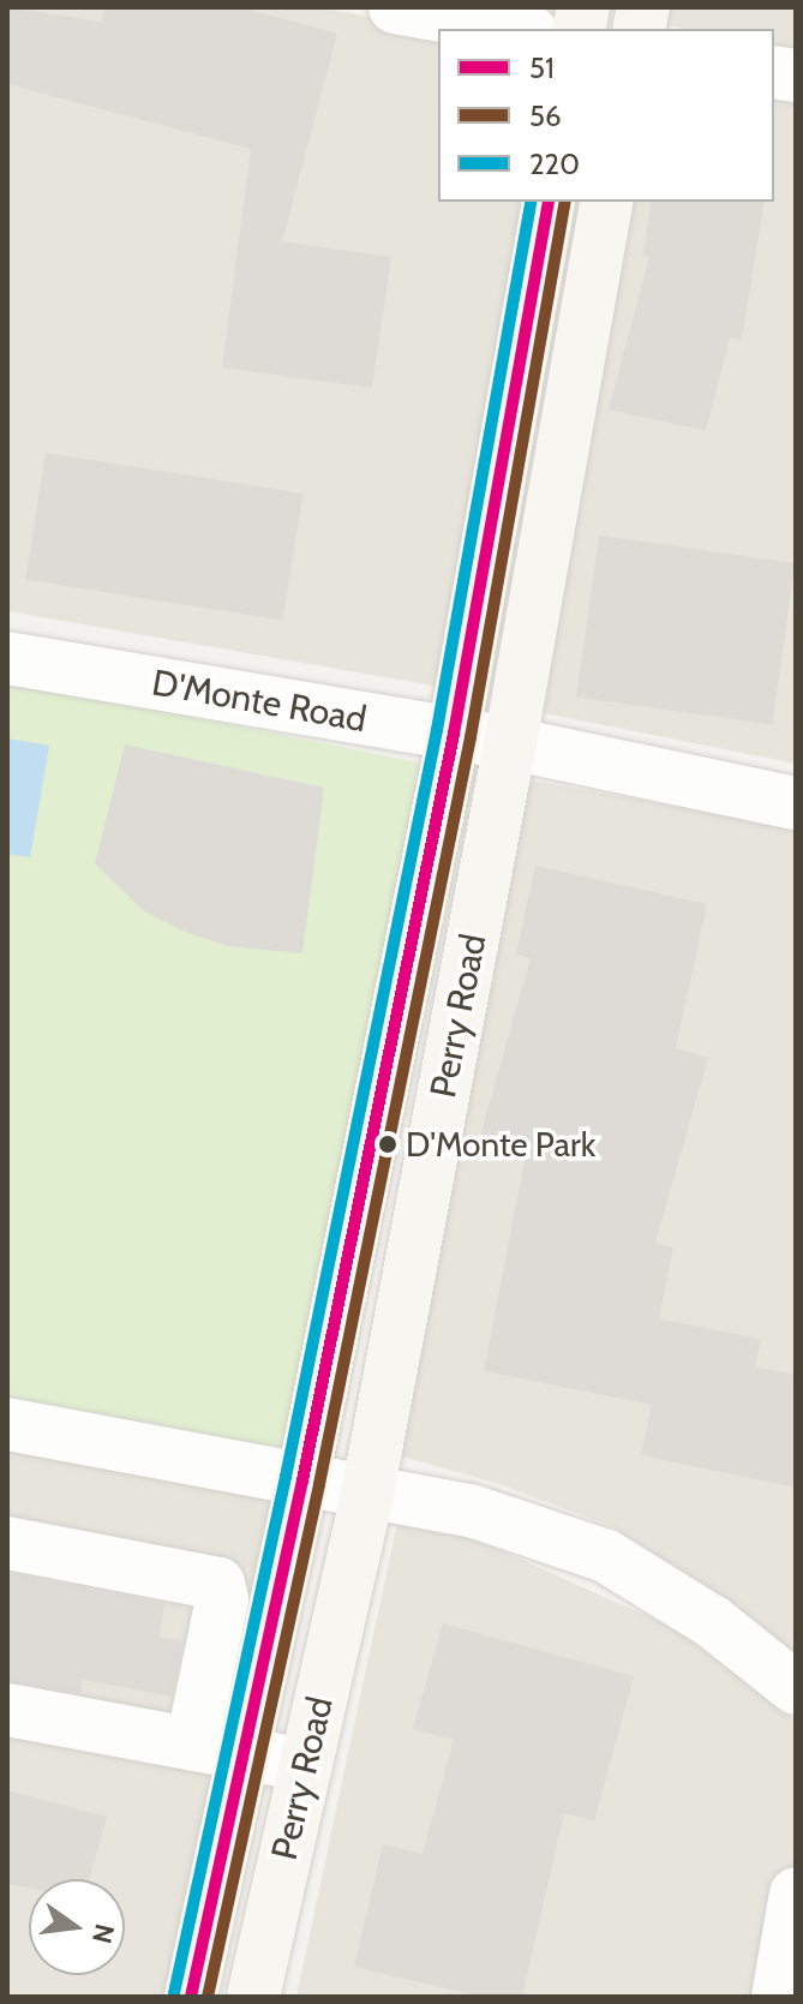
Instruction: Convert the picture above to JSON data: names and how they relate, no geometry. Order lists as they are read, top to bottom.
{
  "streets": {
    "main road": ["Perry Road"],
    "street": ["D'Monte Road"]
  },
  "crossings": [
    ["D'Monte Road", "Perry Road"]
  ],
  "places": ["D'Monte Park"],
  "lines": ["transit line 51", "transit line 56", "transit line 220"],
  "legend": ["51", "56", "220"],
  "north": "right"
}
